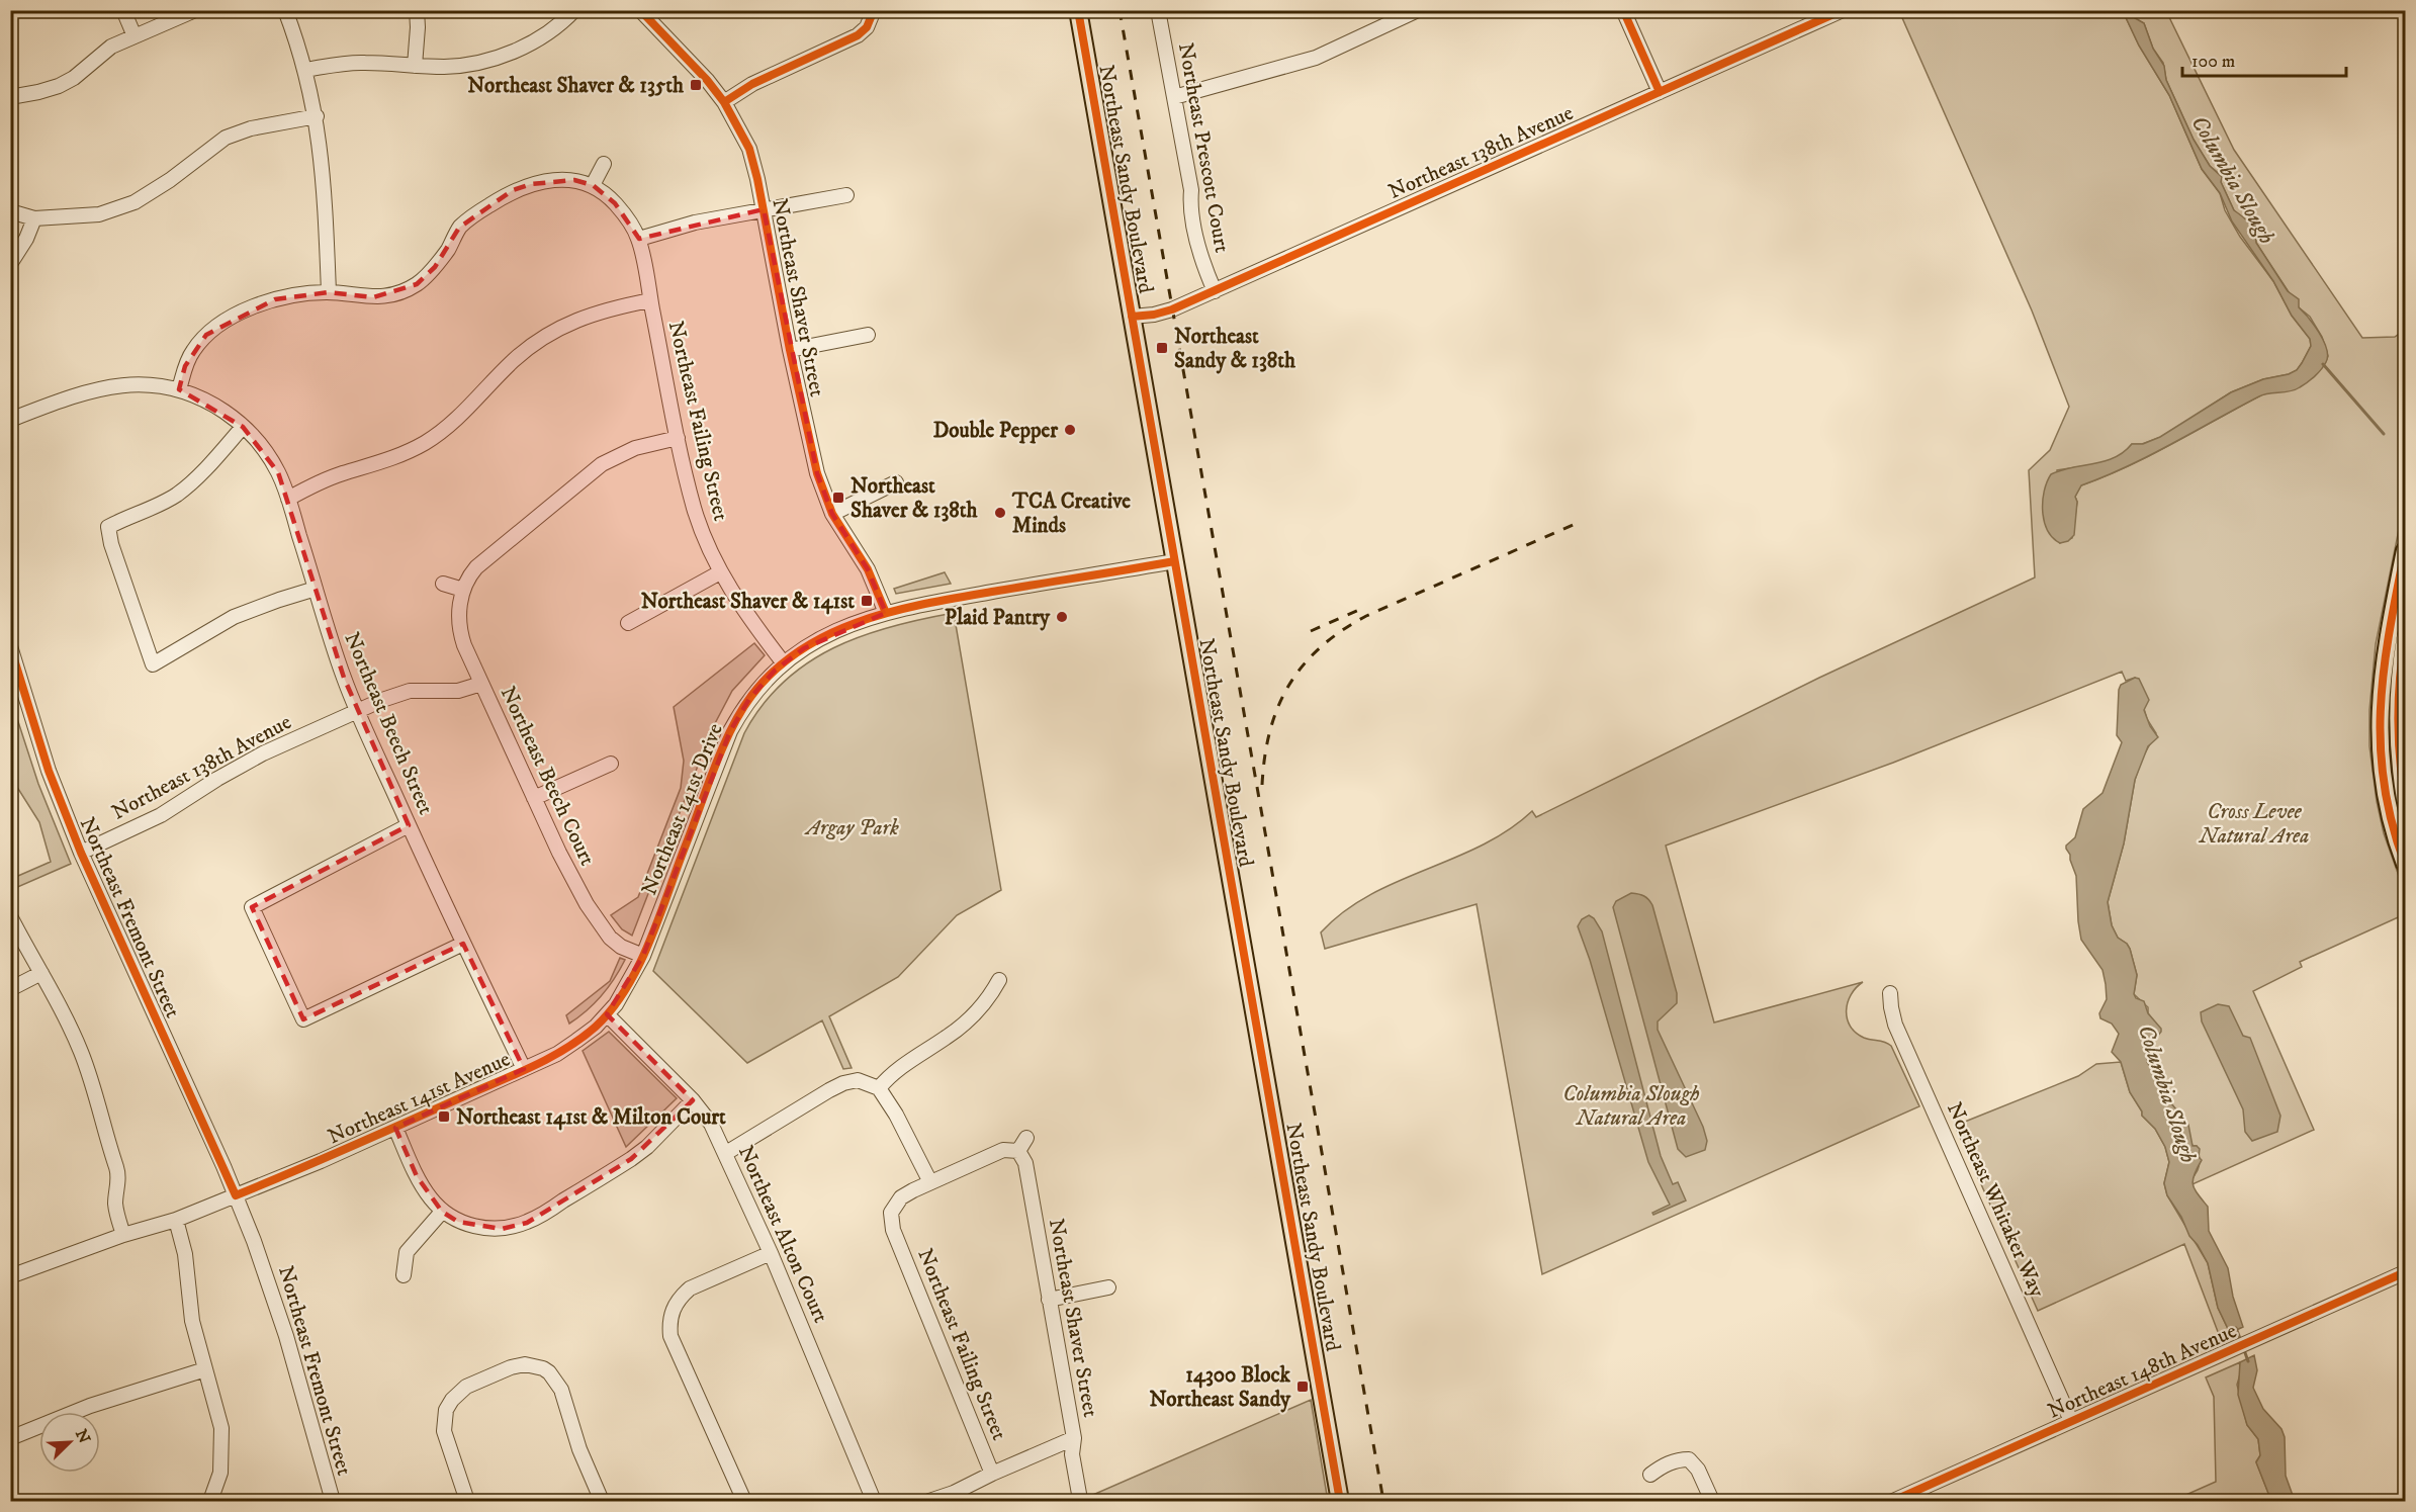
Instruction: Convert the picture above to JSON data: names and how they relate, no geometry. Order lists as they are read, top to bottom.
{
  "streets": {
    "main road": ["Northeast Sandy Boulevard"],
    "street": [
      "Northeast Prescott Court",
      "Northeast 138th Avenue",
      "Northeast Shaver Street",
      "Northeast Failing Street",
      "Northeast Beech Street",
      "Northeast Beech Court",
      "Northeast 141st Drive",
      "Northeast Fremont Street",
      "Northeast 141st Avenue",
      "Northeast Whitaker Way",
      "Northeast Alton Court",
      "Northeast 148th Avenue"
    ]
  },
  "crossings": [
    ["Northeast Prescott Court", "Northeast 138th Avenue"],
    ["Northeast 138th Avenue", "Northeast Sandy Boulevard"],
    ["Northeast 138th Avenue", "Northeast Beech Street"],
    ["Northeast 138th Avenue", "Northeast Beech Court"],
    ["Northeast 138th Avenue", "Northeast Fremont Street"],
    ["Northeast Sandy Boulevard", "Northeast 141st Drive"],
    ["Northeast Shaver Street", "Northeast 141st Drive"],
    ["Northeast Failing Street", "Northeast 141st Drive"],
    ["Northeast Beech Street", "Northeast 141st Avenue"],
    ["Northeast Beech Court", "Northeast 141st Drive"],
    ["Northeast 141st Drive", "Northeast 141st Avenue"],
    ["Northeast 141st Drive", "Northeast Alton Court"],
    ["Northeast Fremont Street", "Northeast 141st Avenue"],
    ["Northeast 141st Avenue", "Northeast Alton Court"],
    ["Northeast Whitaker Way", "Northeast 148th Avenue"]
  ],
  "water": ["Columbia Slough"],
  "parks": ["Cross Levee Natural Area", "Argay Park", "Columbia Slough Natural Area"],
  "places": {
    "transit": [
      "Northeast Shaver & 135th",
      "Northeast Sandy & 138th",
      "Northeast Shaver & 138th",
      "Northeast Shaver & 141st",
      "Northeast 141st & Milton Court",
      "14300 Block Northeast Sandy"
    ],
    "other": ["Double Pepper", "TCA Creative Minds", "Plaid Pantry"]
  },
  "scale_bar": "100 m",
  "north": "top right"
}
